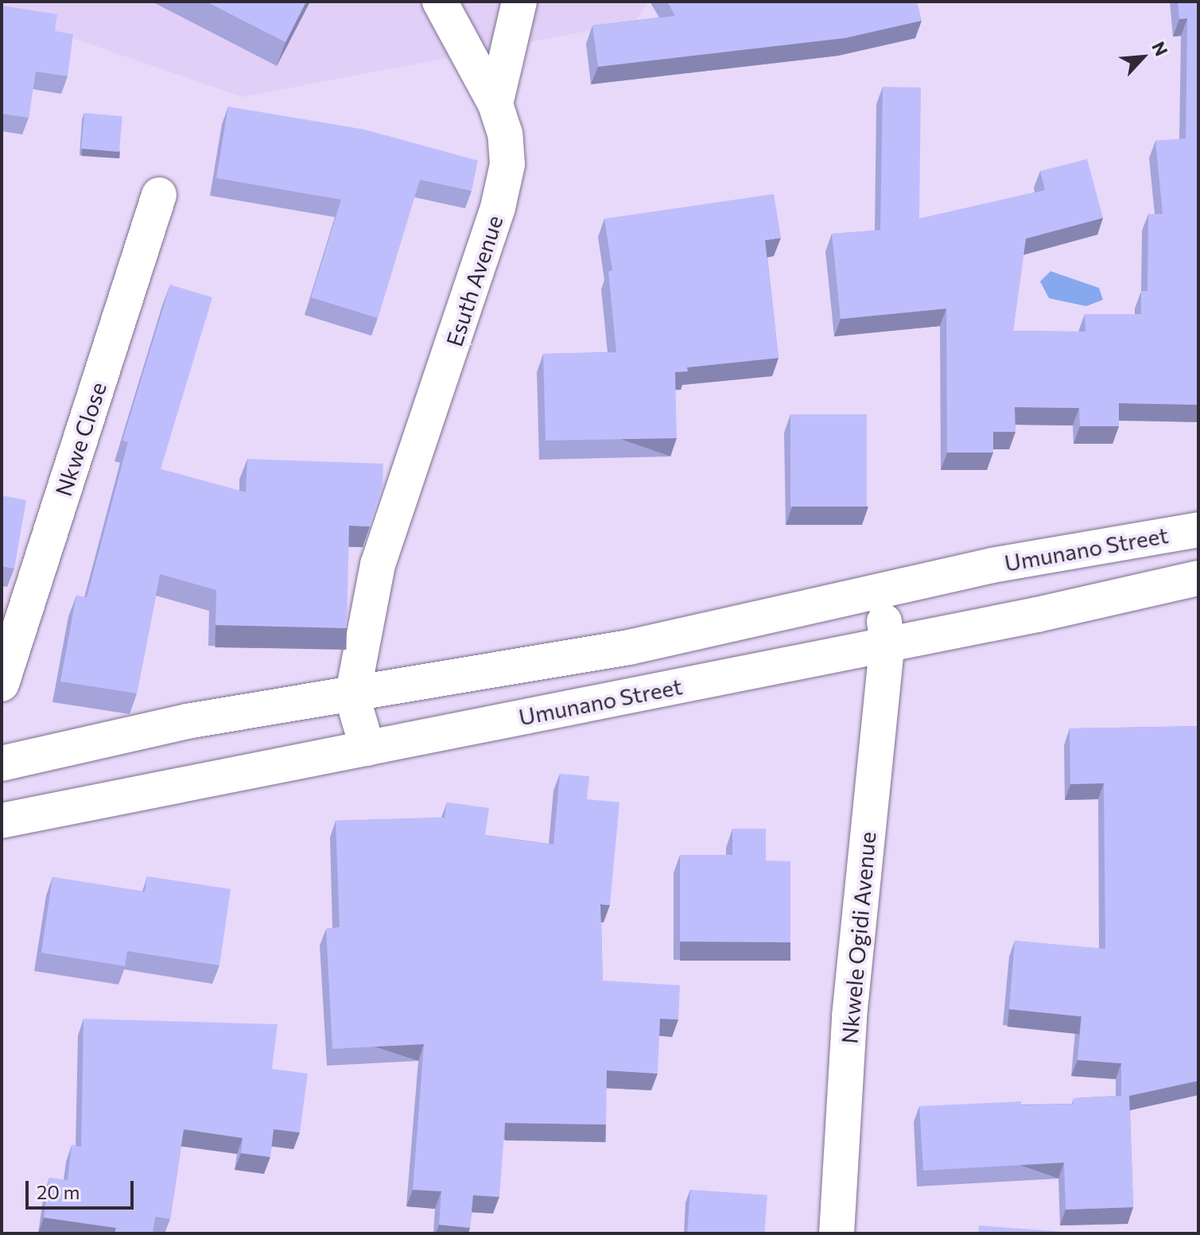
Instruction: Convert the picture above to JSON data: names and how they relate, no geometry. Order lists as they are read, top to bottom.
{
  "streets": {
    "street": [
      "Esuth Avenue",
      "Nkwe Close",
      "Umunano Street",
      "Nkwele Ogidi Avenue"
    ]
  },
  "crossings": [
    ["Esuth Avenue", "Umunano Street"],
    ["Umunano Street", "Nkwele Ogidi Avenue"]
  ],
  "scale_bar": "20 m",
  "north": "top right"
}
